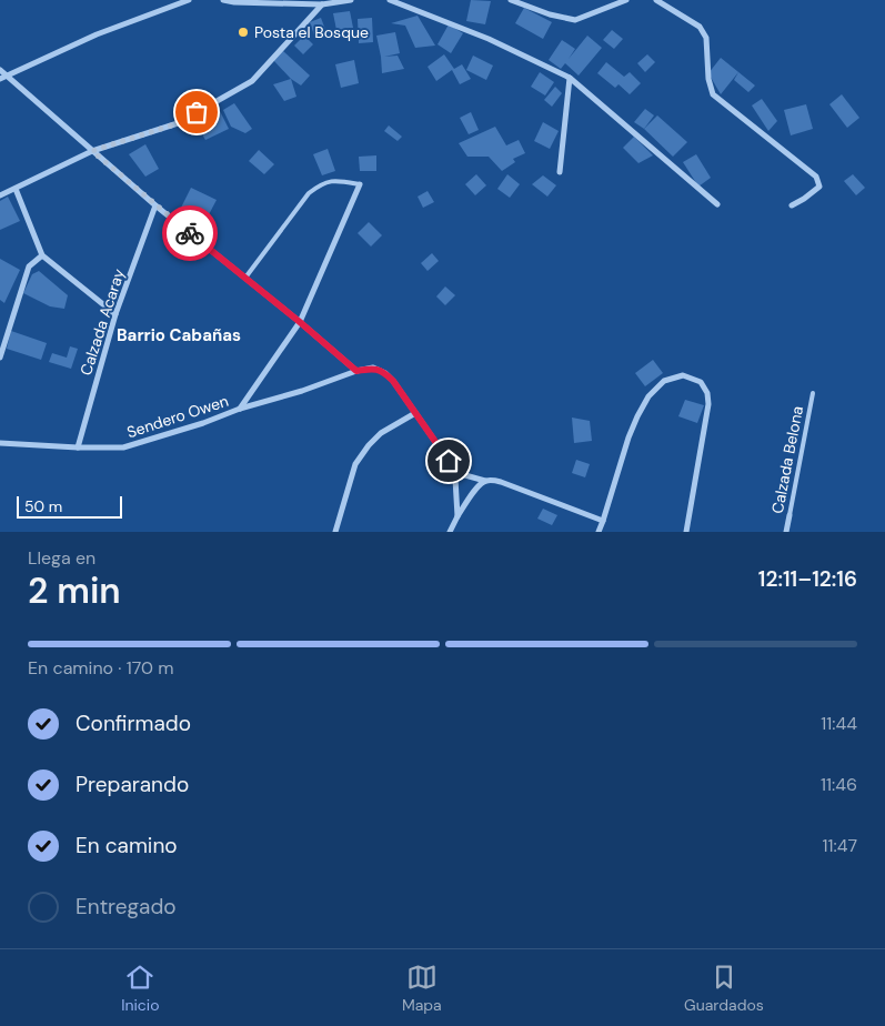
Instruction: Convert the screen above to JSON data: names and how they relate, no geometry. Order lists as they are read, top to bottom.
{
  "streets": {
    "street": ["Calzada Acaray", "Sendero Owen", "Calzada Belona"]
  },
  "crossings": [
    ["Calzada Acaray", "Sendero Owen"]
  ],
  "districts": ["Barrio Cabañas"],
  "places": ["Posta el Bosque"],
  "scale_bar": "50 m",
  "page": {
    "scale": "50 m",
    "heading": ["2 min", "Llega en", "12:11–12:16"],
    "bar": "En camino · 170 m",
    "list": [
      ["Confirmado", "11:44"],
      ["Preparando", "11:46"],
      ["En camino", "11:47"],
      "Entregado"
    ],
    "tabs": ["Inicio", "Mapa", "Guardados"]
  }
}
